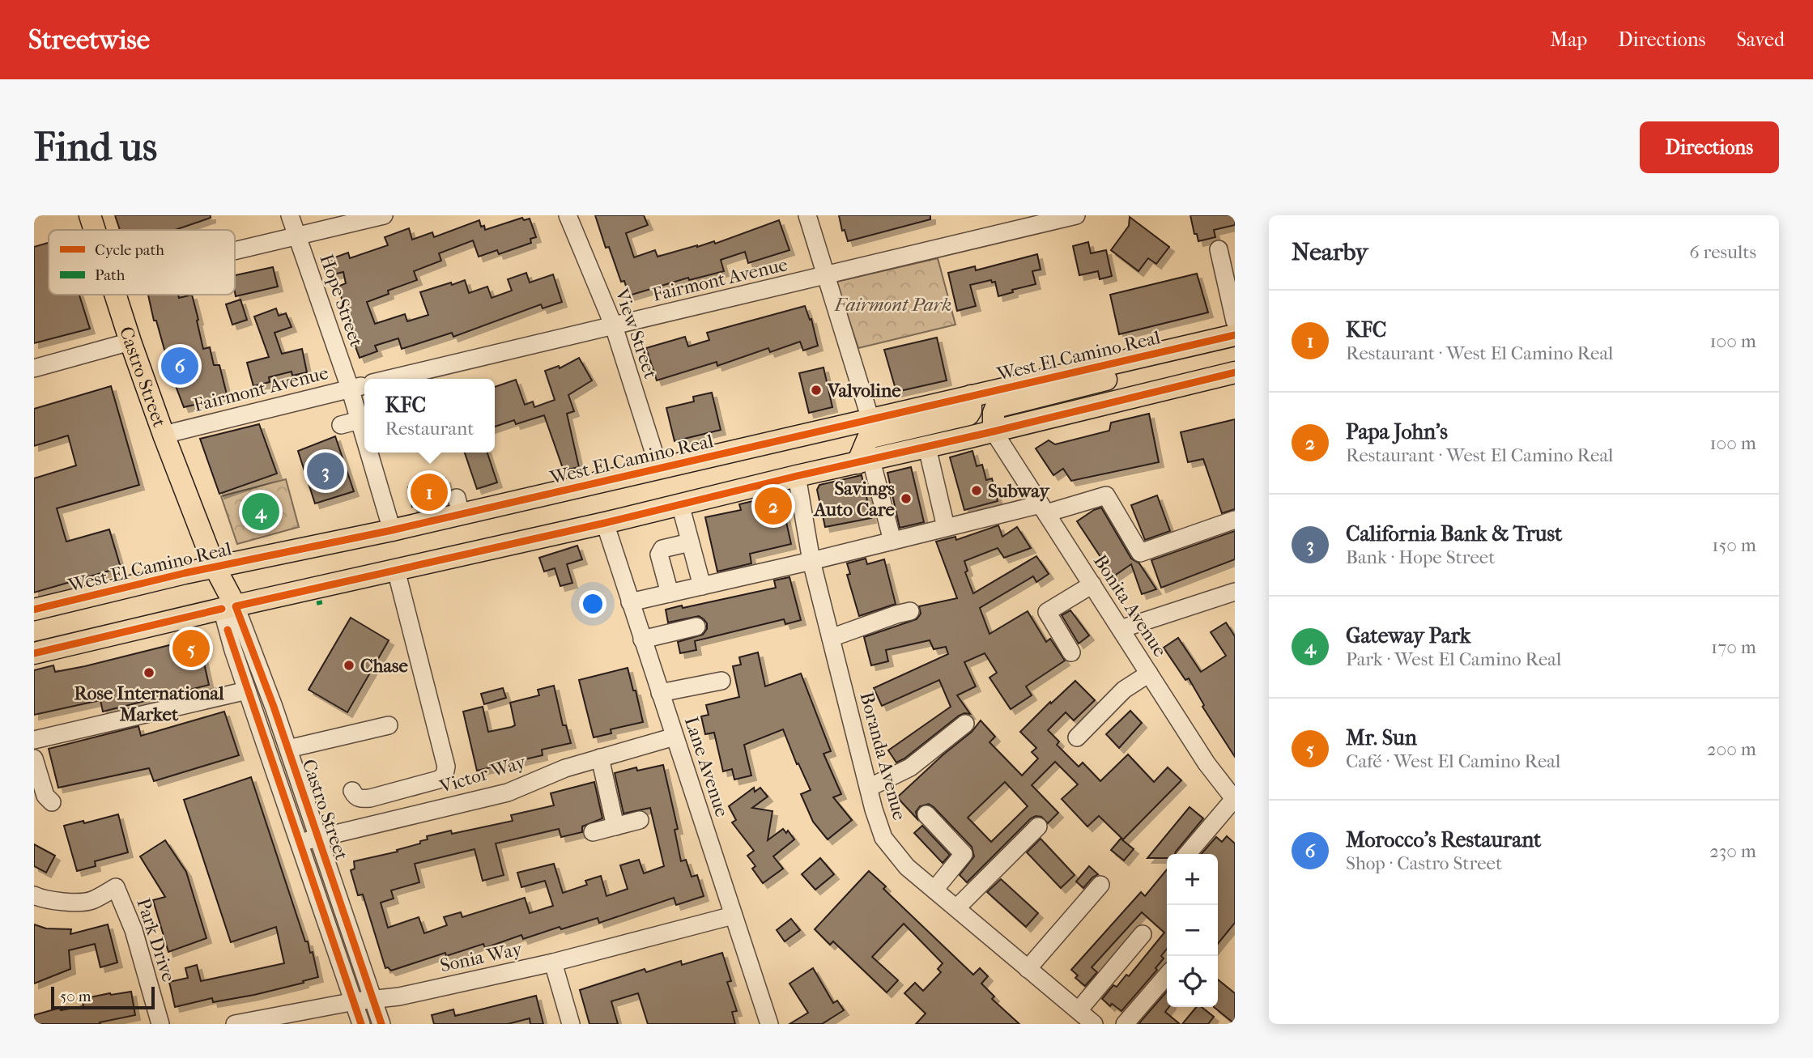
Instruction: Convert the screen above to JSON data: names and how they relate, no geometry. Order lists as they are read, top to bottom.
{
  "streets": {
    "main road": ["West El Camino Real", "Castro Street"],
    "street": [
      "Fairmont Avenue",
      "Hope Street",
      "View Street",
      "Bonita Avenue",
      "Boranda Avenue",
      "Lane Avenue",
      "Victor Way",
      "Park Drive",
      "Sonia Way"
    ]
  },
  "crossings": [
    ["Fairmont Avenue", "Hope Street"],
    ["Fairmont Avenue", "View Street"],
    ["Fairmont Avenue", "Castro Street"],
    ["Hope Street", "West El Camino Real"],
    ["View Street", "West El Camino Real"],
    ["West El Camino Real", "Castro Street"],
    ["Castro Street", "Victor Way"],
    ["Castro Street", "Sonia Way"],
    ["Lane Avenue", "Victor Way"],
    ["Lane Avenue", "Sonia Way"]
  ],
  "parks": ["Fairmont Park"],
  "places": [
    "Valvoline",
    "Subway",
    "Savings Auto Care",
    "Chase",
    "Rose International Market"
  ],
  "legend": ["Cycle path", "Path"],
  "scale_bar": "50 m",
  "page": {
    "header": "Streetwise",
    "nav": ["Map", "Directions", "Saved"],
    "buttons": "Directions",
    "title": "Find us",
    "heading": ["Nearby", "6 results"],
    "list": [
      {
        "mark": "1",
        "name": "KFC",
        "note": "Restaurant · West El Camino Real",
        "value": "100 m"
      },
      {
        "mark": "2",
        "name": "Papa John's",
        "note": "Restaurant · West El Camino Real",
        "value": "100 m"
      },
      {
        "mark": "3",
        "name": "California Bank & Trust",
        "note": "Bank · Hope Street",
        "value": "150 m"
      },
      {
        "mark": "4",
        "name": "Gateway Park",
        "note": "Park · West El Camino Real",
        "value": "170 m"
      },
      {
        "mark": "5",
        "name": "Mr. Sun",
        "note": "Café · West El Camino Real",
        "value": "200 m"
      },
      {
        "mark": "6",
        "name": "Morocco's Restaurant",
        "note": "Shop · Castro Street",
        "value": "230 m"
      }
    ],
    "pins": [
      "6",
      "3",
      "1",
      "2",
      "4",
      "5"
    ],
    "popup": ["KFC", "Restaurant"],
    "map_buttons": ["+", "−"],
    "scale": "50 m"
  }
}
